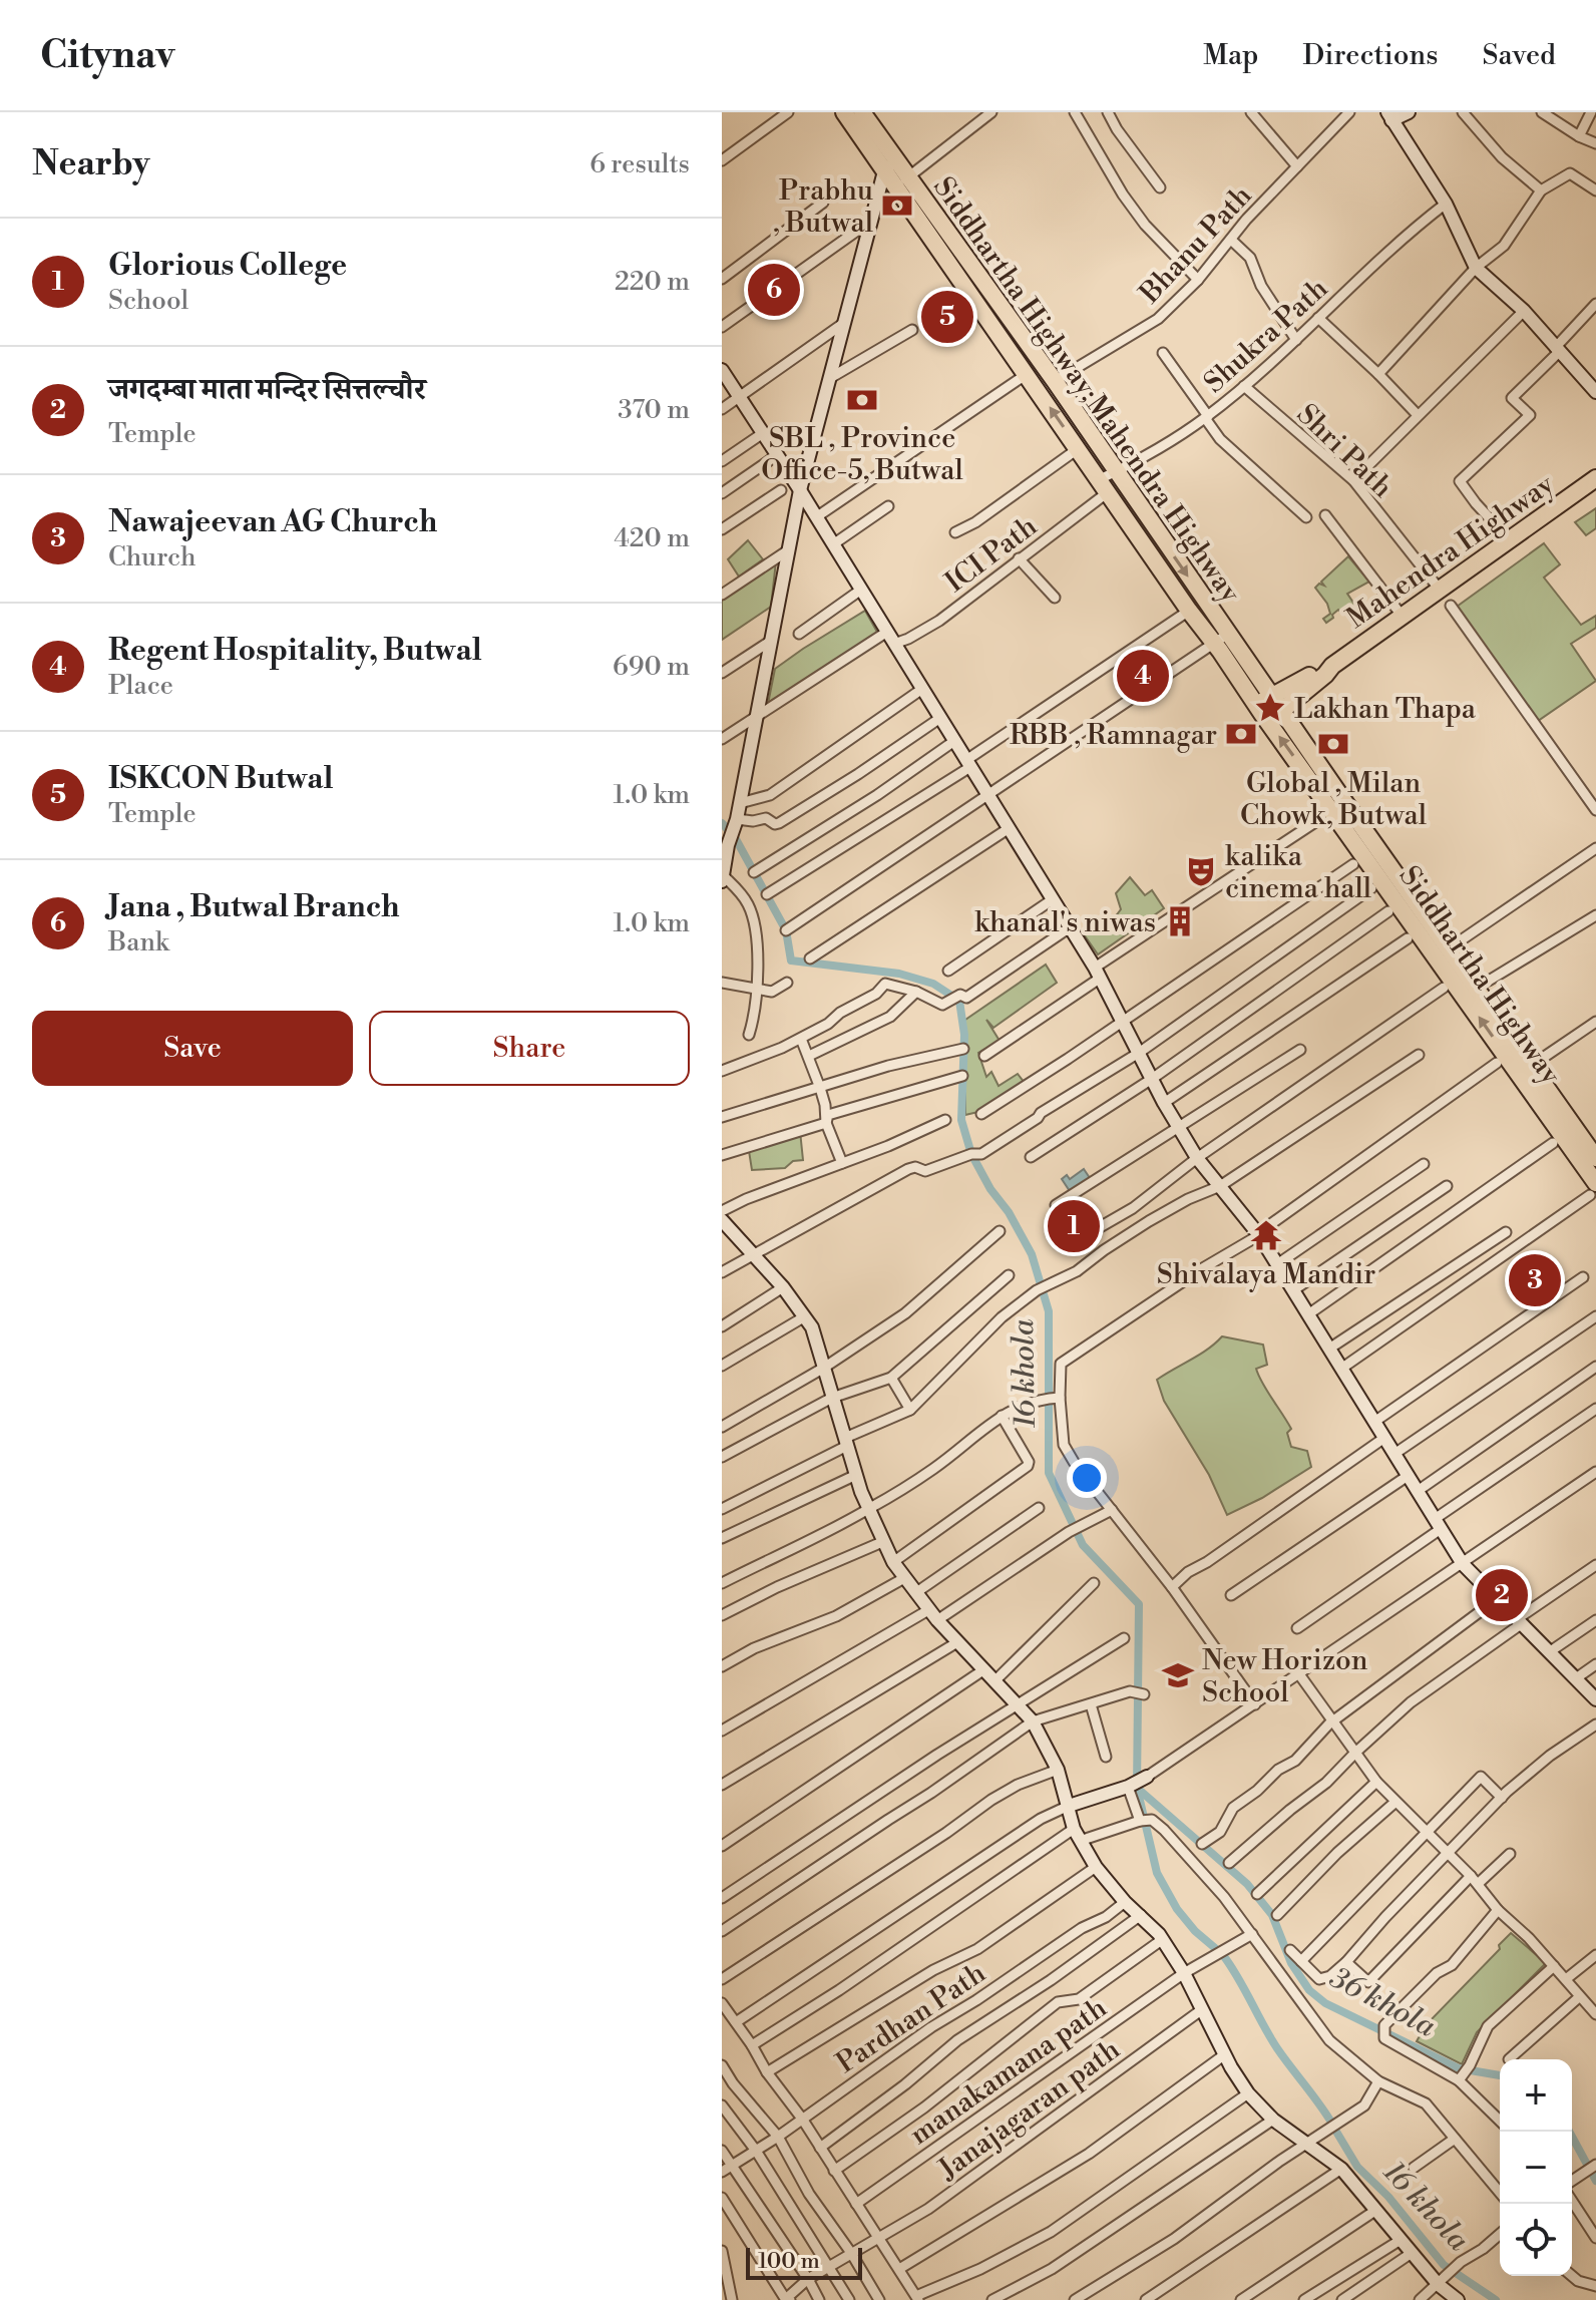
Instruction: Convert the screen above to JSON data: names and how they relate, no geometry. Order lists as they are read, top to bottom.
{
  "streets": {
    "highway": ["Siddhartha Highway;Mahendra Highway", "Mahendra Highway", "Siddhartha Highway"],
    "street": [
      "Bhanu Path",
      "Shukra Path",
      "Shri Path",
      "ICI Path",
      "Pardhan Path",
      "manakamana path",
      "Janajagaran path"
    ]
  },
  "crossings": [
    ["Bhanu Path", "Siddhartha Highway;Mahendra Highway"],
    ["Shukra Path", "Siddhartha Highway;Mahendra Highway"],
    ["Shukra Path", "Shri Path"],
    ["Shukra Path", "ICI Path"],
    ["Siddhartha Highway;Mahendra Highway", "Mahendra Highway"],
    ["Siddhartha Highway;Mahendra Highway", "ICI Path"],
    ["Siddhartha Highway;Mahendra Highway", "Siddhartha Highway"],
    ["Shri Path", "Mahendra Highway"],
    ["Mahendra Highway", "Siddhartha Highway"]
  ],
  "water": ["16 khola", "36 khola"],
  "places": {
    "bank": [
      "Prabhu , Butwal",
      "SBL , Province Office-5, Butwal",
      "RBB , Ramnagar",
      "Global , Milan Chowk, Butwal"
    ],
    "place": ["Lakhan Thapa"],
    "theatre": ["kalika cinema hall"],
    "building": ["khanal's niwas"],
    "temple": ["Shivalaya Mandir"],
    "school or university": ["New Horizon School"]
  },
  "scale_bar": "100 m",
  "page": {
    "header": "Citynav",
    "nav": ["Map", "Directions", "Saved"],
    "heading": ["Nearby", "6 results"],
    "list": [
      {
        "mark": "1",
        "name": "Glorious College",
        "note": "School",
        "value": "220 m"
      },
      {
        "mark": "2",
        "name": "जगदम्बा माता मन्दिर सित्तल्चौर",
        "note": "Temple",
        "value": "370 m"
      },
      {
        "mark": "3",
        "name": "Nawajeevan AG Church",
        "note": "Church",
        "value": "420 m"
      },
      {
        "mark": "4",
        "name": "Regent Hospitality, Butwal",
        "note": "Place",
        "value": "690 m"
      },
      {
        "mark": "5",
        "name": "ISKCON Butwal",
        "note": "Temple",
        "value": "1.0 km"
      },
      {
        "mark": "6",
        "name": "Jana , Butwal Branch",
        "note": "Bank",
        "value": "1.0 km"
      }
    ],
    "pins": [
      "6",
      "5",
      "4",
      "1",
      "3",
      "2"
    ],
    "buttons": ["Save", "Share"],
    "map_buttons": ["+", "−"],
    "scale": "100 m"
  }
}
